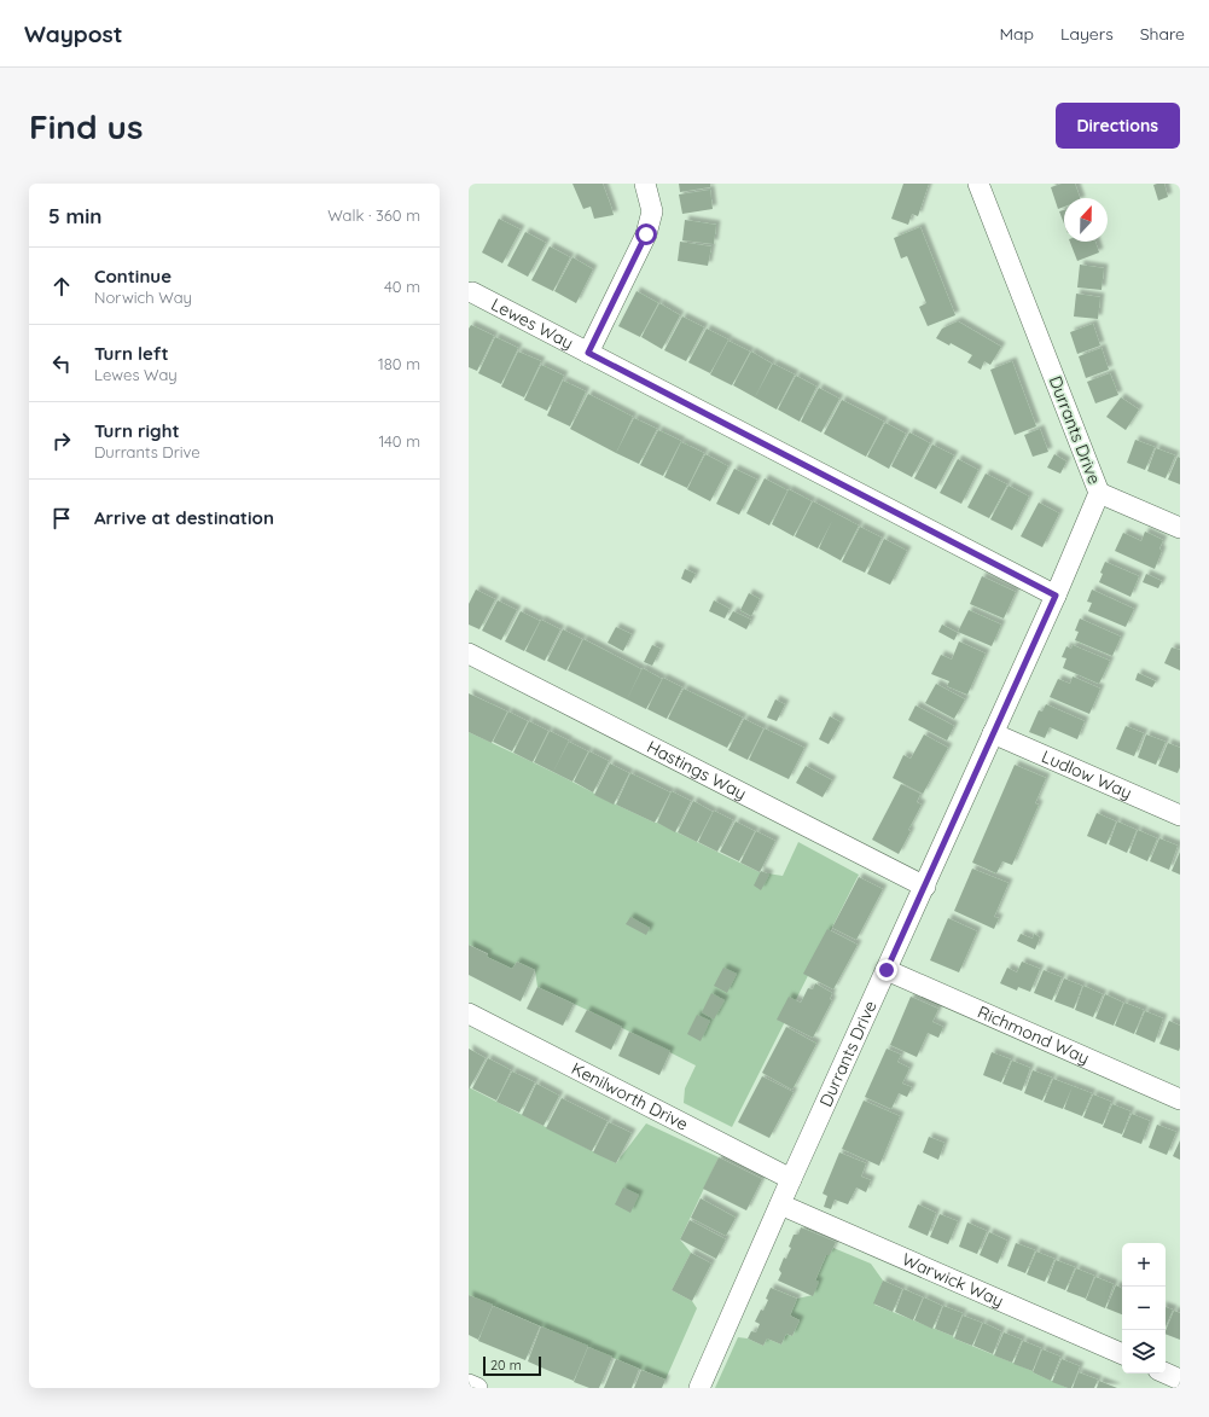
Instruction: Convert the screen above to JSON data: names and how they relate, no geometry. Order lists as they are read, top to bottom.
{
  "streets": {
    "street": [
      "Lewes Way",
      "Durrants Drive",
      "Hastings Way",
      "Ludlow Way",
      "Richmond Way",
      "Kenilworth Drive",
      "Warwick Way"
    ]
  },
  "crossings": [
    ["Lewes Way", "Durrants Drive"],
    ["Durrants Drive", "Hastings Way"],
    ["Durrants Drive", "Ludlow Way"],
    ["Durrants Drive", "Richmond Way"],
    ["Durrants Drive", "Kenilworth Drive"],
    ["Durrants Drive", "Warwick Way"]
  ],
  "scale_bar": "20 m",
  "north": "top",
  "page": {
    "header": "Waypost",
    "nav": ["Map", "Layers", "Share"],
    "buttons": "Directions",
    "title": "Find us",
    "heading": ["5 min", "Walk · 360 m"],
    "list": [
      ["Continue", "Norwich Way", "40 m"],
      ["Turn left", "Lewes Way", "180 m"],
      ["Turn right", "Durrants Drive", "140 m"],
      "Arrive at destination"
    ],
    "map_buttons": ["+", "−"],
    "scale": "20 m"
  }
}
